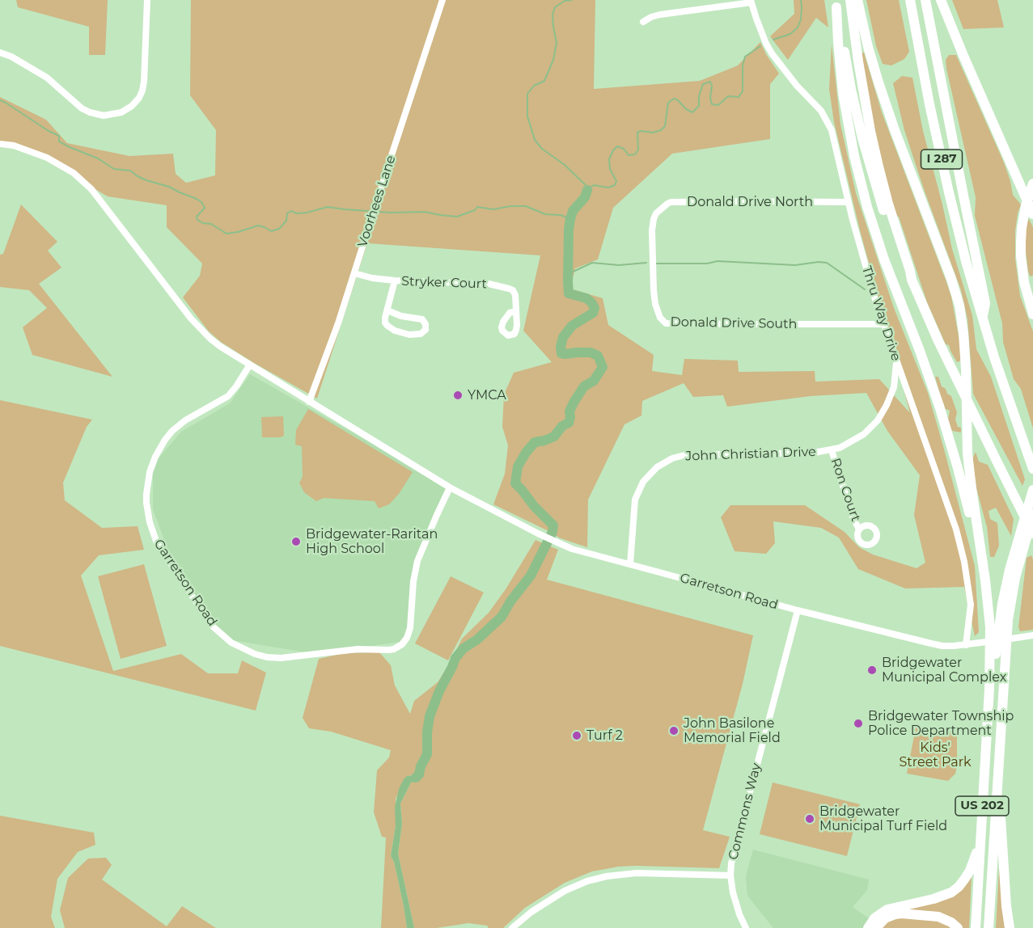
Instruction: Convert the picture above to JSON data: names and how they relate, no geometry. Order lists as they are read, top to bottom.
{
  "streets": {
    "highway": ["I 287", "US 202"],
    "street": [
      "Voorhees Lane",
      "Donald Drive North",
      "Stryker Court",
      "Thru Way Drive",
      "Donald Drive South",
      "John Christian Drive",
      "Ron Court",
      "Garretson Road",
      "Commons Way"
    ]
  },
  "crossings": [
    ["Voorhees Lane", "Stryker Court"],
    ["Voorhees Lane", "Garretson Road"],
    ["Donald Drive North", "Thru Way Drive"],
    ["Donald Drive North", "Donald Drive South"],
    ["Thru Way Drive", "Donald Drive South"],
    ["Thru Way Drive", "John Christian Drive"],
    ["Thru Way Drive", "Garretson Road"],
    ["John Christian Drive", "Ron Court"],
    ["John Christian Drive", "Garretson Road"],
    ["Garretson Road", "Commons Way"]
  ],
  "parks": ["Kids' Street Park"],
  "places": [
    "YMCA",
    "Bridgewater-Raritan High School",
    "Bridgewater Municipal Complex",
    "Bridgewater Township Police Department",
    "John Basilone Memorial Field",
    "Turf 2",
    "Bridgewater Municipal Turf Field"
  ]
}
